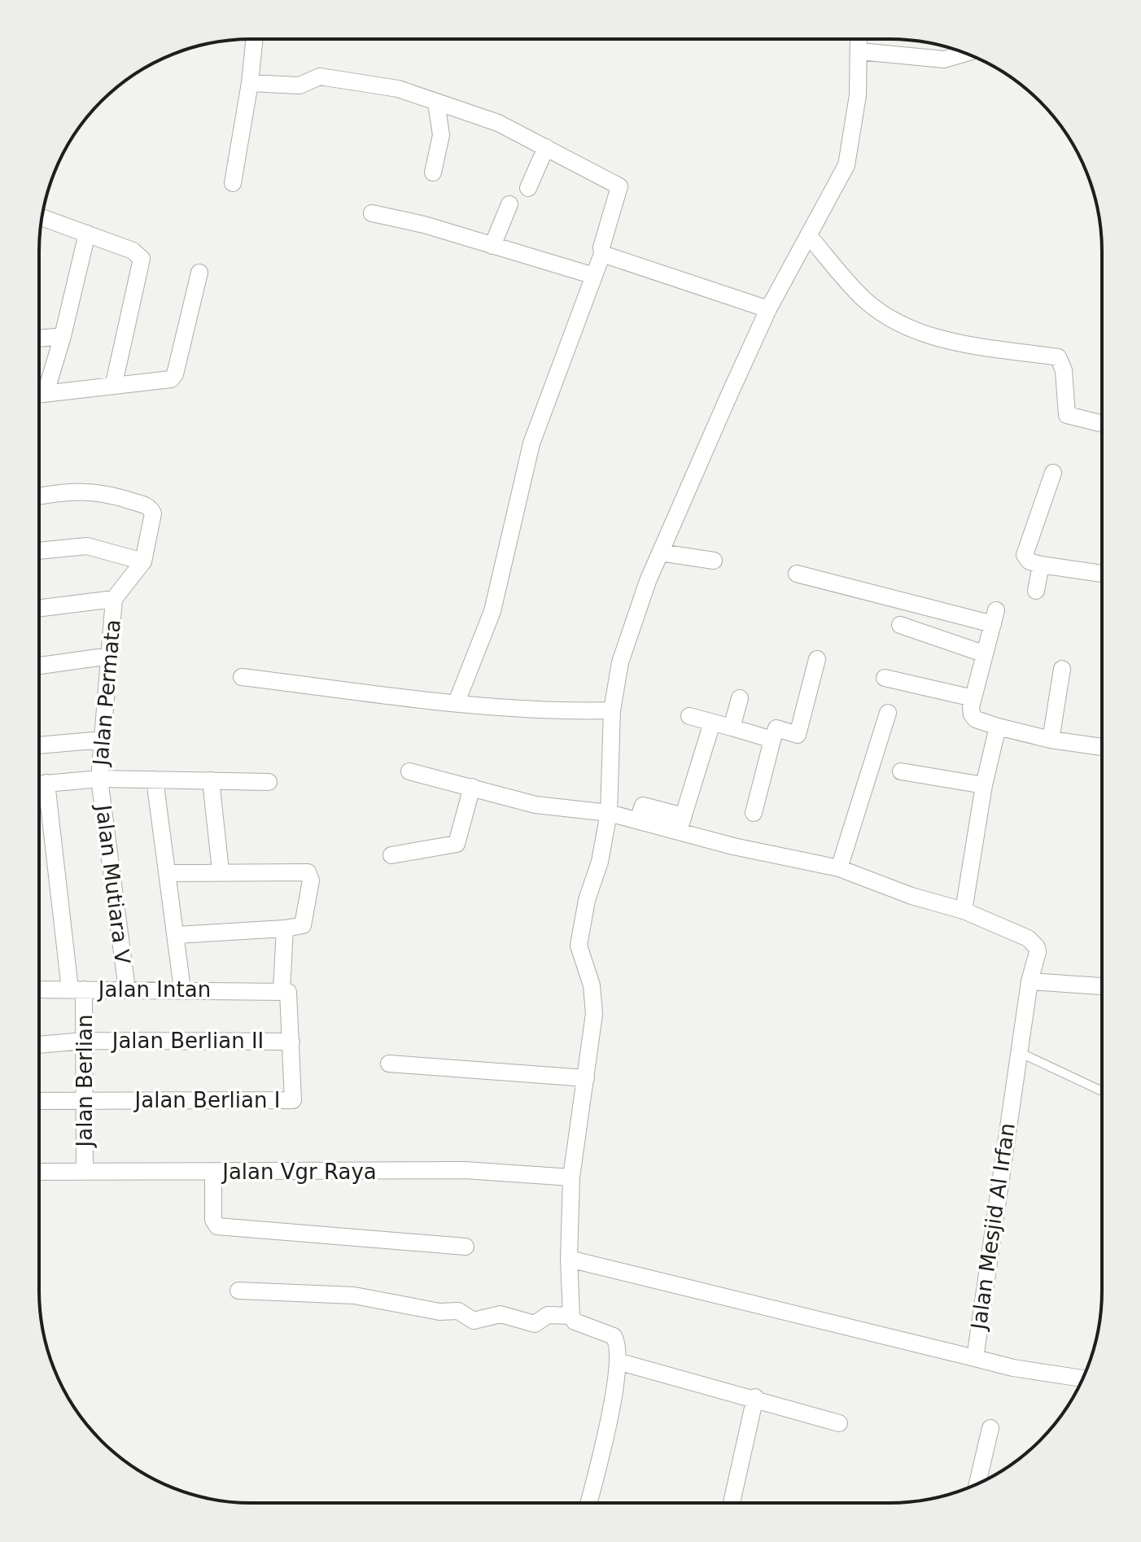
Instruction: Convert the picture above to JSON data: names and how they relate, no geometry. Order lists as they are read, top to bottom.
{
  "streets": {
    "street": [
      "Jalan Permata",
      "Jalan Mutiara V",
      "Jalan Intan",
      "Jalan Berlian II",
      "Jalan Berlian",
      "Jalan Berlian I",
      "Jalan Vgr Raya",
      "Jalan Mesjid Al Irfan"
    ]
  },
  "crossings": [
    ["Jalan Permata", "Jalan Mutiara V"],
    ["Jalan Mutiara V", "Jalan Intan"],
    ["Jalan Intan", "Jalan Berlian"],
    ["Jalan Intan", "Jalan Berlian I"],
    ["Jalan Berlian II", "Jalan Berlian"],
    ["Jalan Berlian II", "Jalan Berlian I"],
    ["Jalan Berlian", "Jalan Berlian I"],
    ["Jalan Berlian", "Jalan Vgr Raya"]
  ]
}
